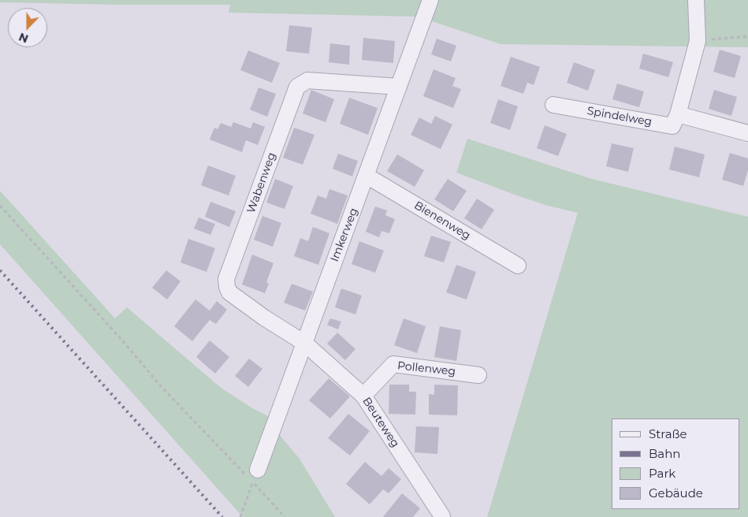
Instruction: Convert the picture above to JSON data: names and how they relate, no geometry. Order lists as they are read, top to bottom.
{
  "streets": {
    "street": [
      "Spindelweg",
      "Wabenweg",
      "Bienenweg",
      "Imkerweg",
      "Pollenweg",
      "Beuteweg"
    ]
  },
  "crossings": [
    ["Wabenweg", "Imkerweg"],
    ["Wabenweg", "Beuteweg"],
    ["Bienenweg", "Imkerweg"],
    ["Imkerweg", "Beuteweg"],
    ["Pollenweg", "Beuteweg"]
  ],
  "legend": [
    "Straße",
    "Bahn",
    "Park",
    "Gebäude"
  ],
  "north": "bottom"
}
